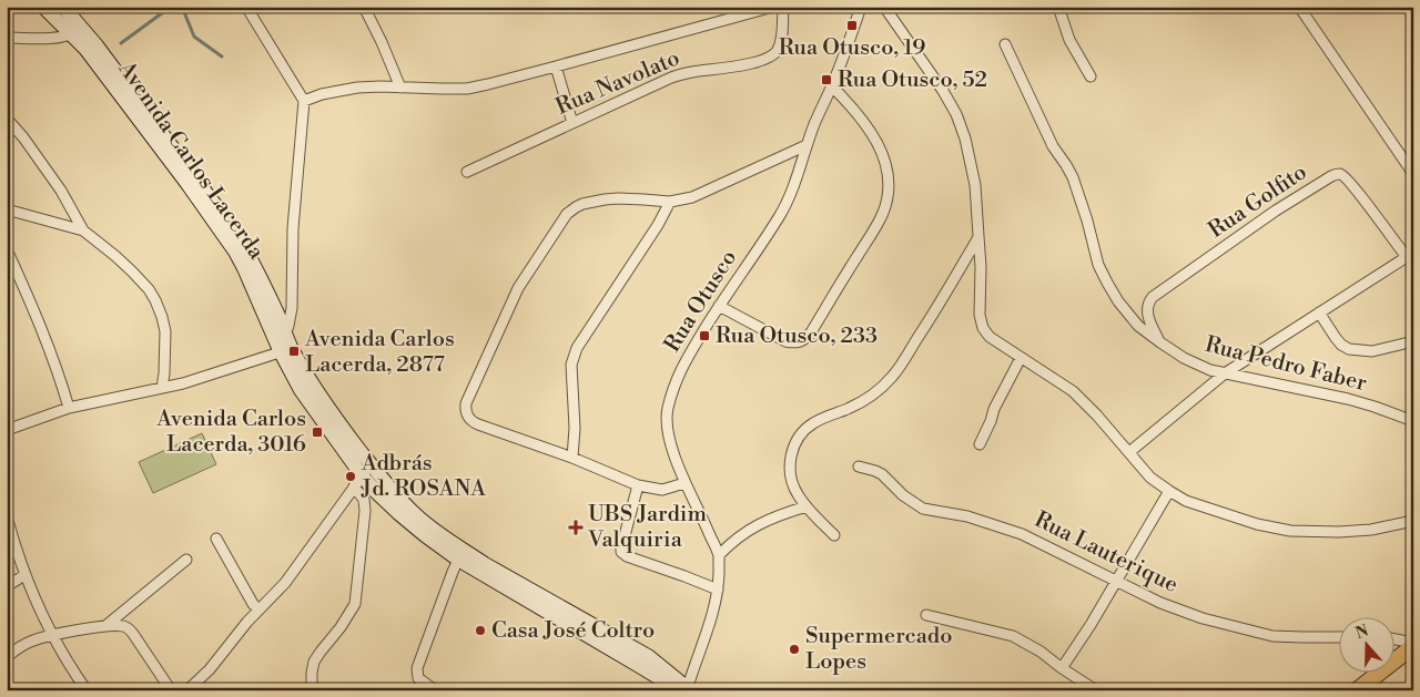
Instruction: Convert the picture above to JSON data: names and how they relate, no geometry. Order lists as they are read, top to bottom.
{
  "streets": {
    "main road": ["Avenida Carlos Lacerda"],
    "street": [
      "Rua Navolato",
      "Rua Golfito",
      "Rua Otusco",
      "Rua Pedro Faber",
      "Rua Lauterique"
    ]
  },
  "crossings": [
    ["Avenida Carlos Lacerda", "Rua Otusco"],
    ["Rua Golfito", "Rua Pedro Faber"]
  ],
  "places": {
    "transit": [
      "Rua Otusco, 19",
      "Rua Otusco, 52",
      "Rua Otusco, 233",
      "Avenida Carlos Lacerda, 2877",
      "Avenida Carlos Lacerda, 3016"
    ],
    "other": ["Adbrás Jd. ROSANA", "Casa José Coltro", "Supermercado Lopes"],
    "health": ["UBS Jardim Valquiria"]
  },
  "north": "top"
}
